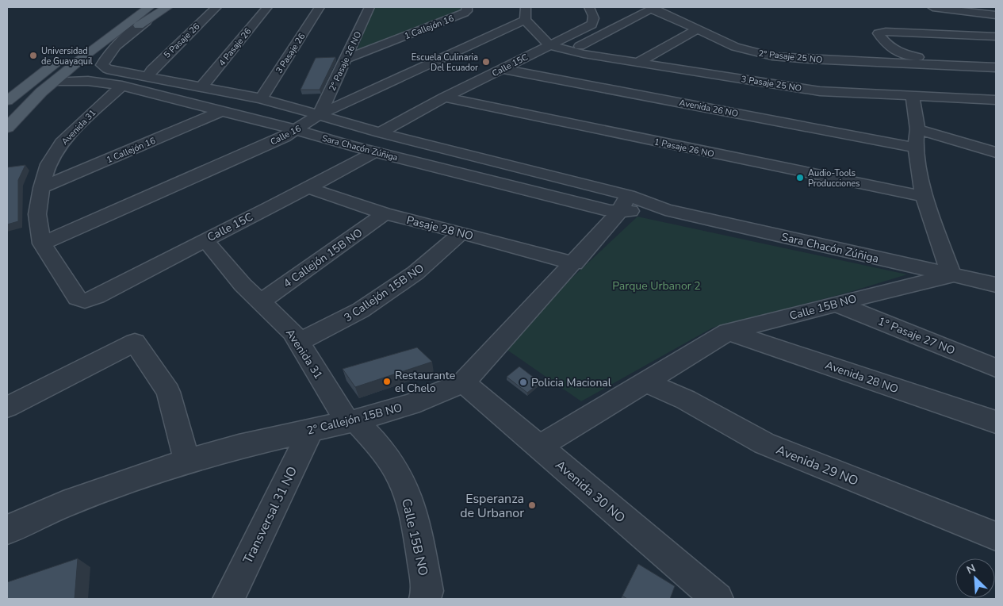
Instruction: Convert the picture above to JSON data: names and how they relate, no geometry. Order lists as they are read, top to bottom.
{
  "streets": {
    "street": [
      "1 Callejón 16",
      "5 Pasaje 26",
      "4 Pasaje 26",
      "3 Pasaje 26",
      "2° Pasaje 25 NO",
      "2° Pasaje 26 NO",
      "Calle 15C",
      "3 Pasaje 25 NO",
      "Avenida 26 NO",
      "Avenida 31",
      "Calle 16",
      "Sara Chacón Zúñiga",
      "1 Pasaje 26 NO",
      "Pasaje 28 NO",
      "4 Callejón 15B NO",
      "3 Callejón 15B NO",
      "Calle 15B NO",
      "1° Pasaje 27 NO",
      "Avenida 28 NO",
      "2° Callejón 15B NO",
      "Avenida 29 NO",
      "Avenida 30 NO",
      "Transversal 31 NO"
    ]
  },
  "crossings": [
    ["1 Callejón 16", "2° Pasaje 26 NO"],
    ["1 Callejón 16", "Avenida 31"],
    ["1 Callejón 16", "Sara Chacón Zúñiga"],
    ["5 Pasaje 26", "Sara Chacón Zúñiga"],
    ["4 Pasaje 26", "Sara Chacón Zúñiga"],
    ["3 Pasaje 26", "Sara Chacón Zúñiga"],
    ["2° Pasaje 26 NO", "Calle 16"],
    ["2° Pasaje 26 NO", "Sara Chacón Zúñiga"],
    ["Calle 15C", "3 Pasaje 25 NO"],
    ["Calle 15C", "Avenida 26 NO"],
    ["Calle 15C", "Avenida 31"],
    ["Calle 15C", "Sara Chacón Zúñiga"],
    ["Calle 15C", "1 Pasaje 26 NO"],
    ["Calle 15C", "Pasaje 28 NO"],
    ["Avenida 31", "Calle 16"],
    ["Avenida 31", "Sara Chacón Zúñiga"],
    ["Avenida 31", "4 Callejón 15B NO"],
    ["Avenida 31", "3 Callejón 15B NO"],
    ["Avenida 31", "Calle 15B NO"],
    ["Avenida 31", "2° Callejón 15B NO"],
    ["Calle 16", "Sara Chacón Zúñiga"],
    ["Sara Chacón Zúñiga", "Calle 15B NO"],
    ["Sara Chacón Zúñiga", "2° Callejón 15B NO"],
    ["Pasaje 28 NO", "4 Callejón 15B NO"],
    ["Pasaje 28 NO", "3 Callejón 15B NO"],
    ["Pasaje 28 NO", "2° Callejón 15B NO"],
    ["Calle 15B NO", "1° Pasaje 27 NO"],
    ["Calle 15B NO", "Avenida 28 NO"],
    ["Calle 15B NO", "2° Callejón 15B NO"],
    ["Calle 15B NO", "Avenida 29 NO"],
    ["Calle 15B NO", "Avenida 30 NO"],
    ["2° Callejón 15B NO", "Avenida 30 NO"],
    ["2° Callejón 15B NO", "Transversal 31 NO"]
  ],
  "parks": ["Parque Urbanor 2"],
  "places": [
    "Universidad de Guayaquil",
    "Escuela Culinaria Del Ecuador",
    "Audio-Tools Producciones",
    "Restaurante el Chelo",
    "Policia Macional",
    "Esperanza de Urbanor"
  ],
  "north": "top left"
}
